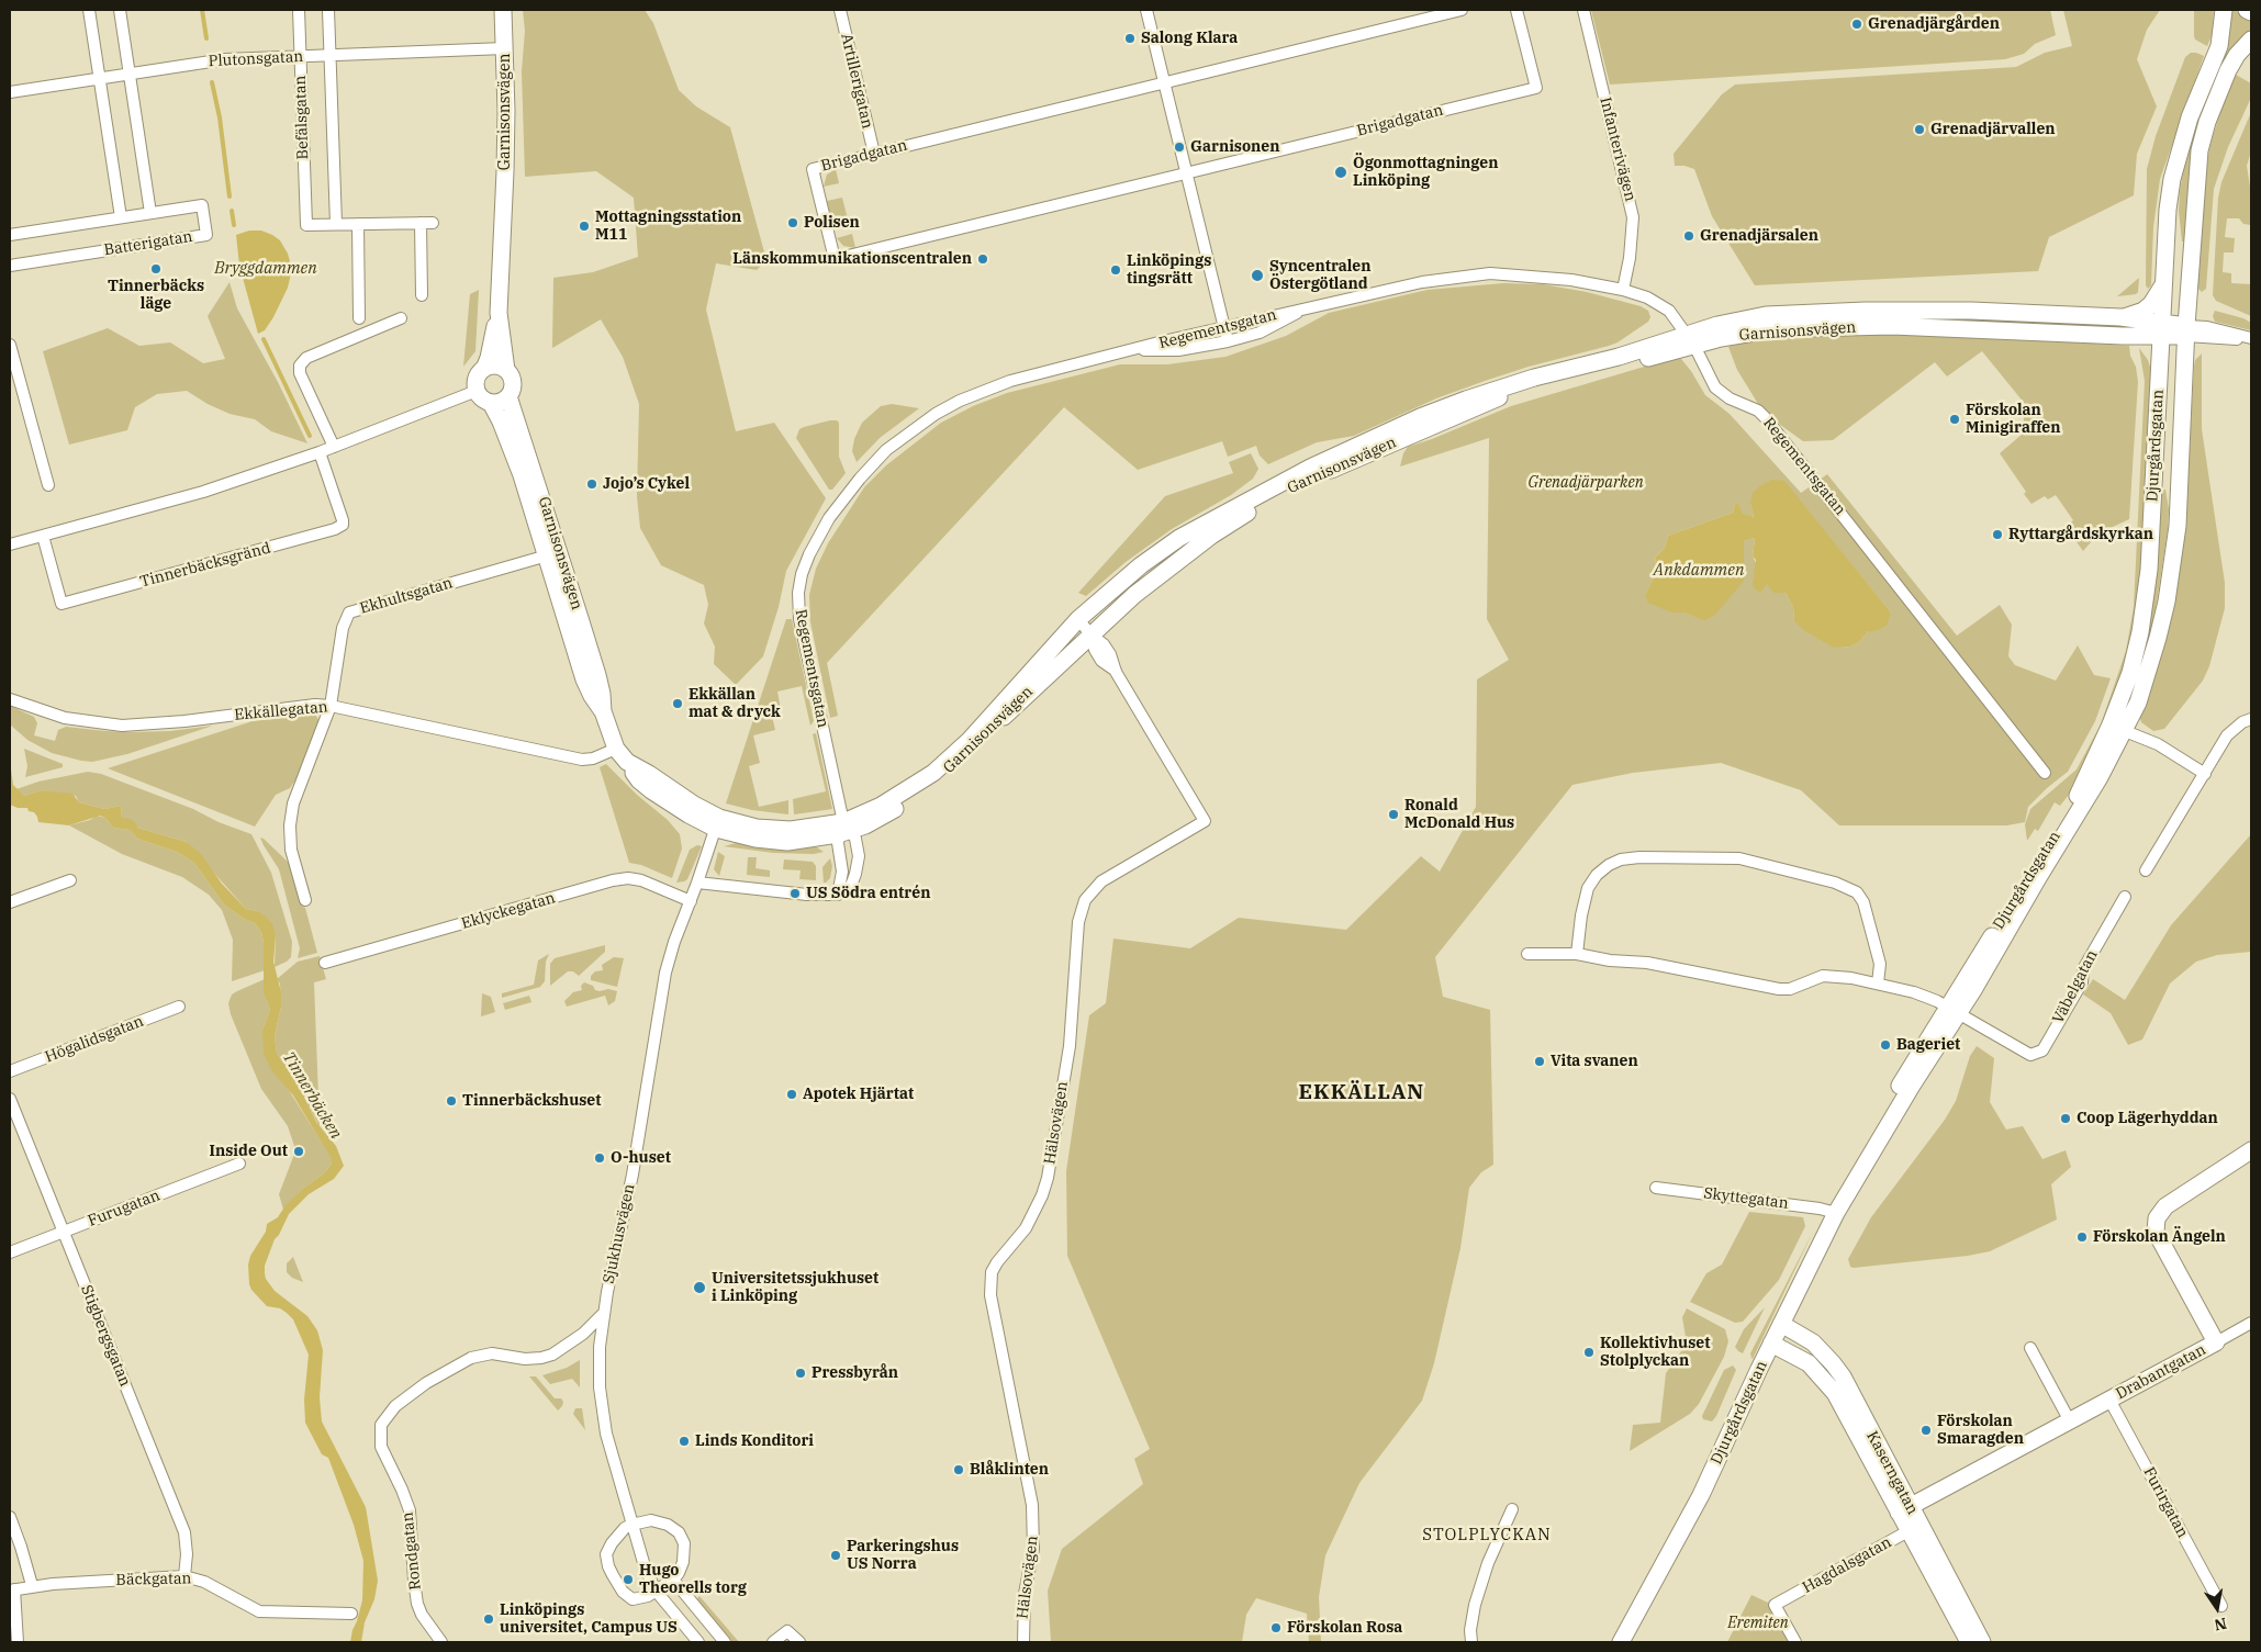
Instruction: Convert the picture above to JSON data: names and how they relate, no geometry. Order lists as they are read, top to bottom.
{
  "streets": {
    "street": [
      "Plutonsgatan",
      "Artillerigatan",
      "Garnisonsvägen",
      "Befälsgatan",
      "Brigadgatan",
      "Infanterivägen",
      "Batterigatan",
      "Regementsgatan",
      "Djurgårdsgatan",
      "Tinnerbäcksgränd",
      "Ekhultsgatan",
      "Ekkällegatan",
      "Eklyckegatan",
      "Väbelgatan",
      "Högalidsgatan",
      "Hälsovägen",
      "Skyttegatan",
      "Furugatan",
      "Sjukhusvägen",
      "Stigbergsgatan",
      "Drabantgatan",
      "Kaserngatan",
      "Furirgatan",
      "Rondgatan",
      "Hagdalsgatan",
      "Bäckgatan"
    ]
  },
  "crossings": [
    ["Plutonsgatan", "Garnisonsvägen"],
    ["Plutonsgatan", "Befälsgatan"],
    ["Plutonsgatan", "Batterigatan"],
    ["Artillerigatan", "Brigadgatan"],
    ["Garnisonsvägen", "Regementsgatan"],
    ["Garnisonsvägen", "Djurgårdsgatan"],
    ["Garnisonsvägen", "Ekhultsgatan"],
    ["Garnisonsvägen", "Ekkällegatan"],
    ["Garnisonsvägen", "Hälsovägen"],
    ["Garnisonsvägen", "Sjukhusvägen"],
    ["Infanterivägen", "Regementsgatan"],
    ["Djurgårdsgatan", "Väbelgatan"],
    ["Djurgårdsgatan", "Skyttegatan"],
    ["Djurgårdsgatan", "Kaserngatan"],
    ["Ekhultsgatan", "Ekkällegatan"],
    ["Eklyckegatan", "Sjukhusvägen"],
    ["Furugatan", "Stigbergsgatan"],
    ["Sjukhusvägen", "Rondgatan"],
    ["Stigbergsgatan", "Bäckgatan"],
    ["Drabantgatan", "Kaserngatan"],
    ["Drabantgatan", "Furirgatan"],
    ["Kaserngatan", "Hagdalsgatan"]
  ],
  "districts": ["EKKÄLLAN", "STOLPLYCKAN"],
  "water": ["Bryggdammen", "Ankdammen", "Tinnerbäcken"],
  "parks": ["Grenadjärparken", "Eremiten"],
  "places": [
    "Grenadjärgården",
    "Salong Klara",
    "Grenadjärvallen",
    "Garnisonen",
    "Ögonmottagningen Linköping",
    "Polisen",
    "Mottagningsstation M11",
    "Grenadjärsalen",
    "Länskommunikationscentralen",
    "Tinnerbäcks läge",
    "Linköpings tingsrätt",
    "Syncentralen Östergötland",
    "Förskolan Minigiraffen",
    "Jojo’s Cykel",
    "Ryttargårdskyrkan",
    "Ekkällan mat & dryck",
    "Ronald McDonald Hus",
    "US Södra entrén",
    "Bageriet",
    "Vita svanen",
    "Apotek Hjärtat",
    "Tinnerbäckshuset",
    "Coop Lägerhyddan",
    "Inside Out",
    "O-huset",
    "Förskolan Ängeln",
    "Universitetssjukhuset i Linköping",
    "Kollektivhuset Stolplyckan",
    "Pressbyrån",
    "Förskolan Smaragden",
    "Linds Konditori",
    "Blåklinten",
    "Parkeringshus US Norra",
    "Hugo Theorells torg",
    "Linköpings universitet, Campus US",
    "Förskolan Rosa"
  ],
  "north": "bottom"
}
